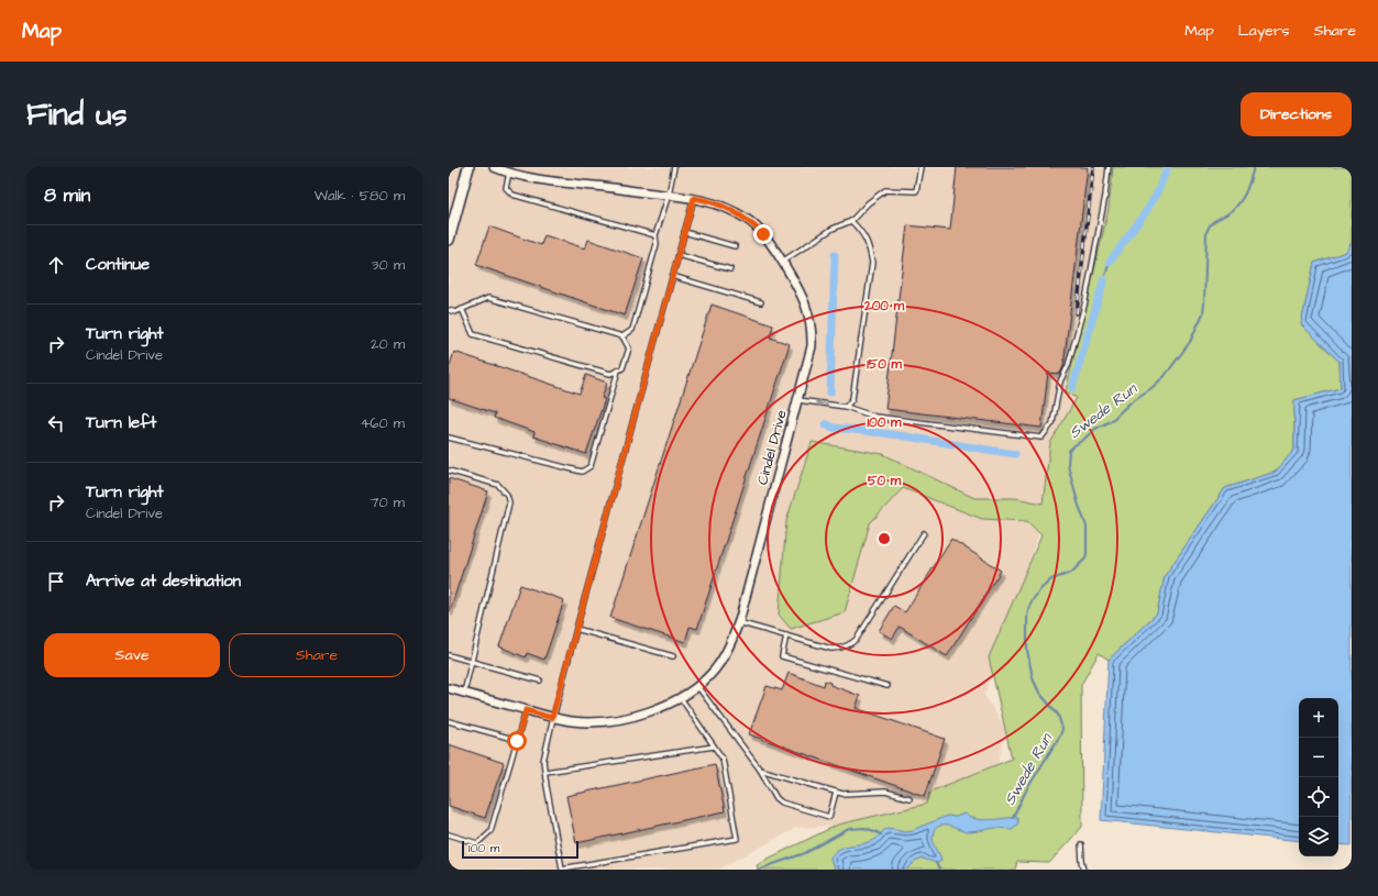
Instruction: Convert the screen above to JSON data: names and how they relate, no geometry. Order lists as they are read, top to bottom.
{
  "streets": {
    "street": ["Cindel Drive"]
  },
  "water": ["Swede Run"],
  "scale_bar": "100 m",
  "page": {
    "header": "Map",
    "nav": ["Map", "Layers", "Share"],
    "buttons": [
      "Directions",
      ["Save", "Share"]
    ],
    "title": "Find us",
    "heading": ["8 min", "Walk · 580 m"],
    "list": [
      ["Continue", "30 m"],
      ["Turn right", "Cindel Drive", "20 m"],
      ["Turn left", "460 m"],
      ["Turn right", "Cindel Drive", "70 m"],
      "Arrive at destination"
    ],
    "map_buttons": ["+", "−"],
    "scale": "100 m"
  },
  "rings": [
    "200 m",
    "150 m",
    "100 m",
    "50 m"
  ]
}
